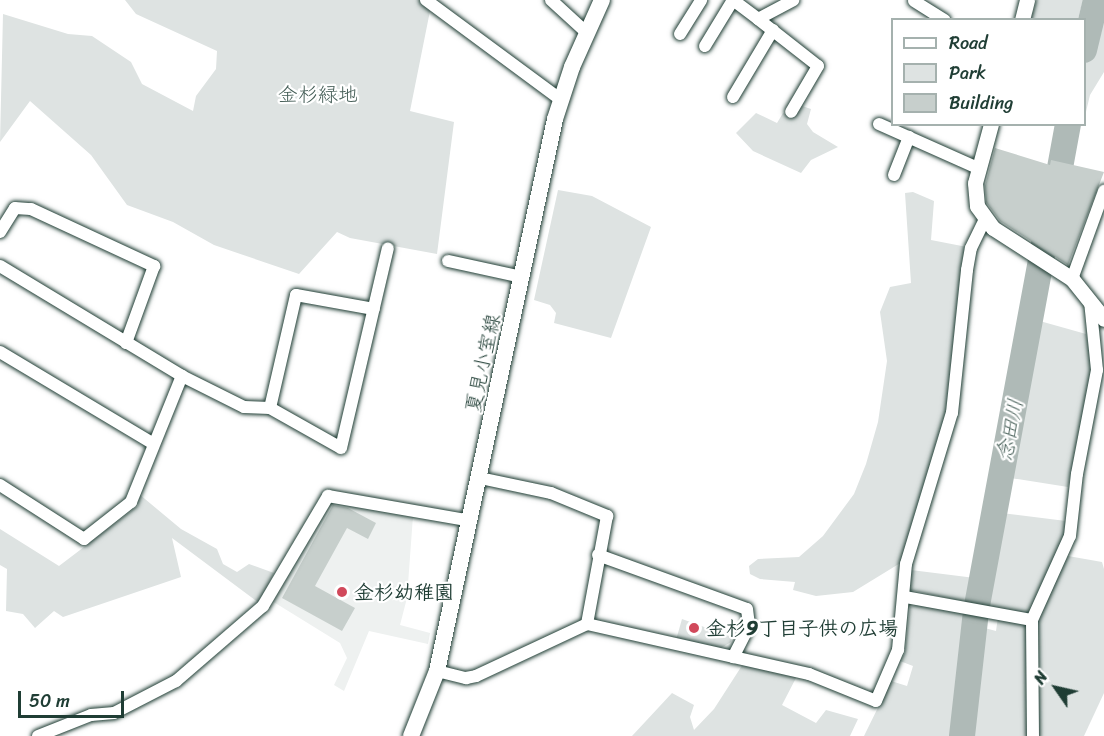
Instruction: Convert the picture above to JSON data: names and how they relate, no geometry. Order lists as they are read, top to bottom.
{
  "streets": {
    "main road": ["夏見小室線"]
  },
  "water": ["念田川"],
  "parks": ["金杉緑地"],
  "places": ["金杉幼稚園", "金杉9丁目子供の広場"],
  "legend": ["Road", "Park", "Building"],
  "scale_bar": "50 m",
  "north": "top left"
}
